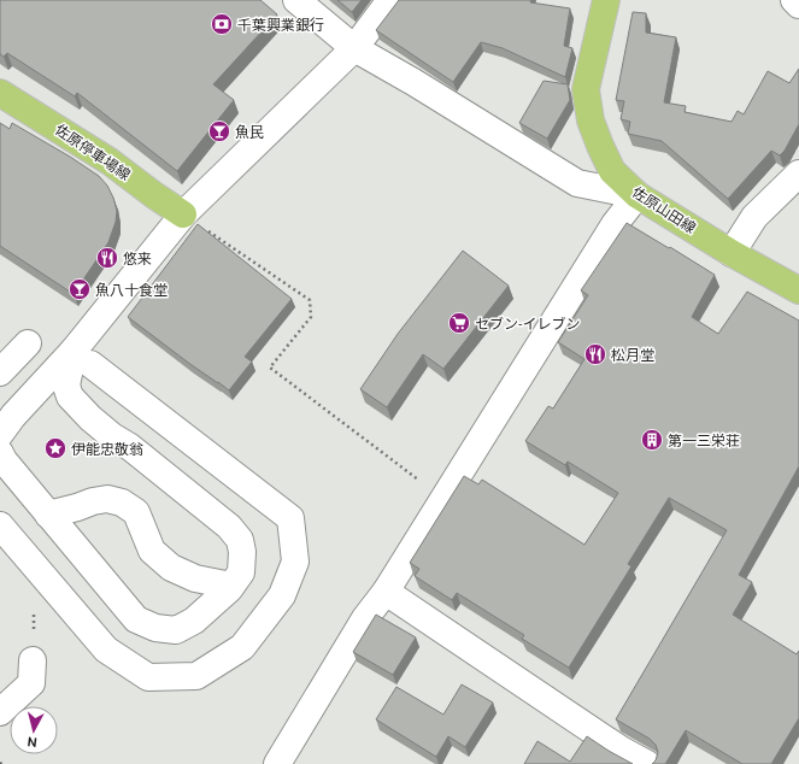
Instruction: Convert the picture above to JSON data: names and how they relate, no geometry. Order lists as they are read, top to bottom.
{
  "streets": {
    "main road": ["佐原停車場線", "佐原山田線"]
  },
  "places": {
    "bank": ["千葉興業銀行"],
    "bar": ["魚民", "魚八十食堂"],
    "restaurant": ["悠来", "松月堂"],
    "supermarket": ["セブン-イレブン"],
    "building": ["第一三栄荘"],
    "place": ["伊能忠敬翁"]
  },
  "north": "bottom"
}
